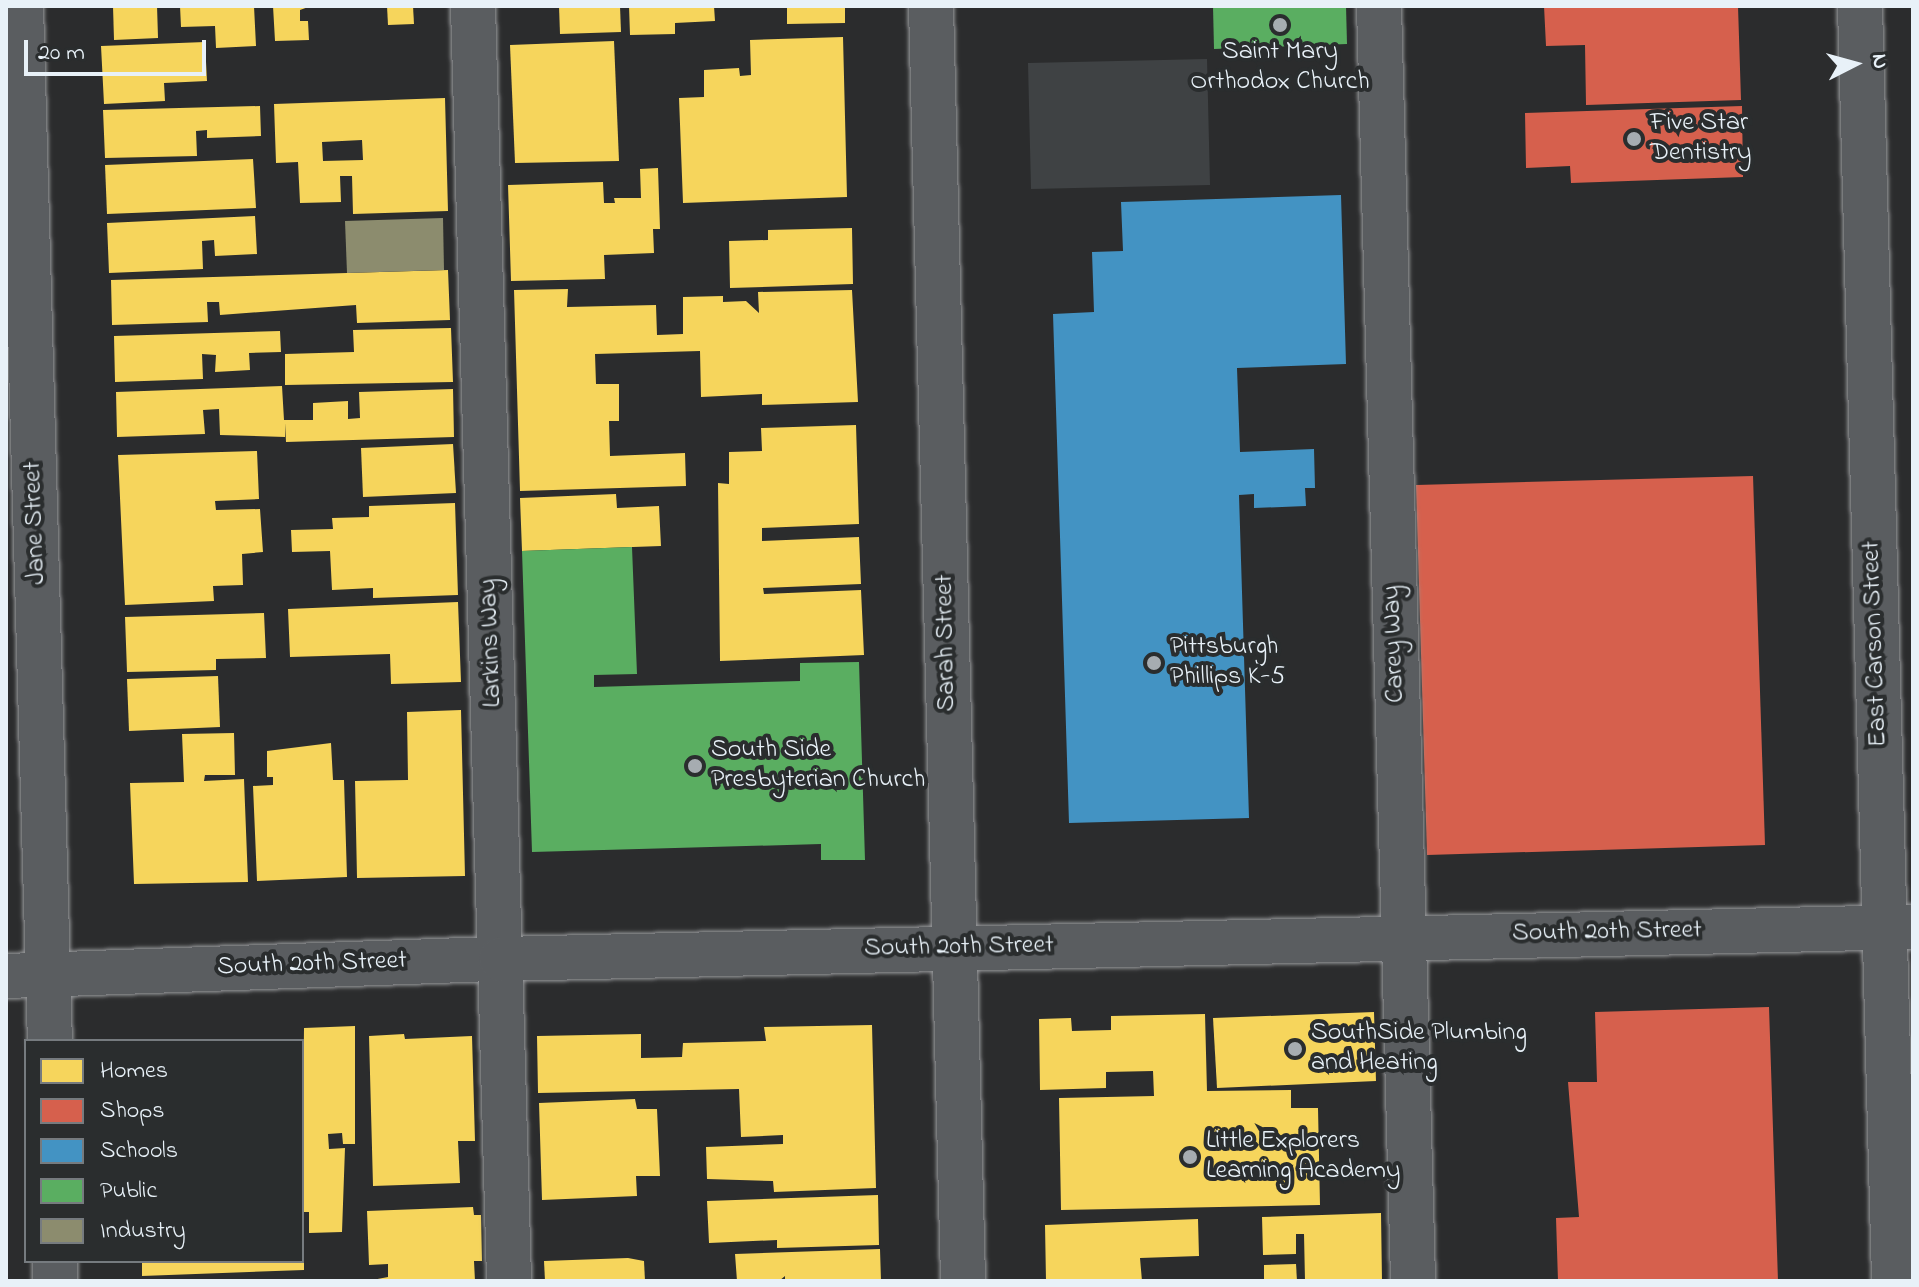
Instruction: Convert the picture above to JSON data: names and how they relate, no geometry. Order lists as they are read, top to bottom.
{
  "streets": {
    "street": [
      "Jane Street",
      "Larkins Way",
      "Sarah Street",
      "Carey Way",
      "East Carson Street",
      "South 20th Street"
    ]
  },
  "crossings": [
    ["Jane Street", "South 20th Street"],
    ["Larkins Way", "South 20th Street"],
    ["Sarah Street", "South 20th Street"],
    ["Carey Way", "South 20th Street"],
    ["East Carson Street", "South 20th Street"]
  ],
  "places": [
    "Saint Mary Orthodox Church",
    "Five Star Dentistry",
    "Pittsburgh Phillips K-5",
    "South Side Presbyterian Church",
    "SouthSide Plumbing and Heating",
    "Little Explorers Learning Academy"
  ],
  "legend": [
    "Homes",
    "Shops",
    "Schools",
    "Public",
    "Industry"
  ],
  "scale_bar": "20 m",
  "north": "right"
}
